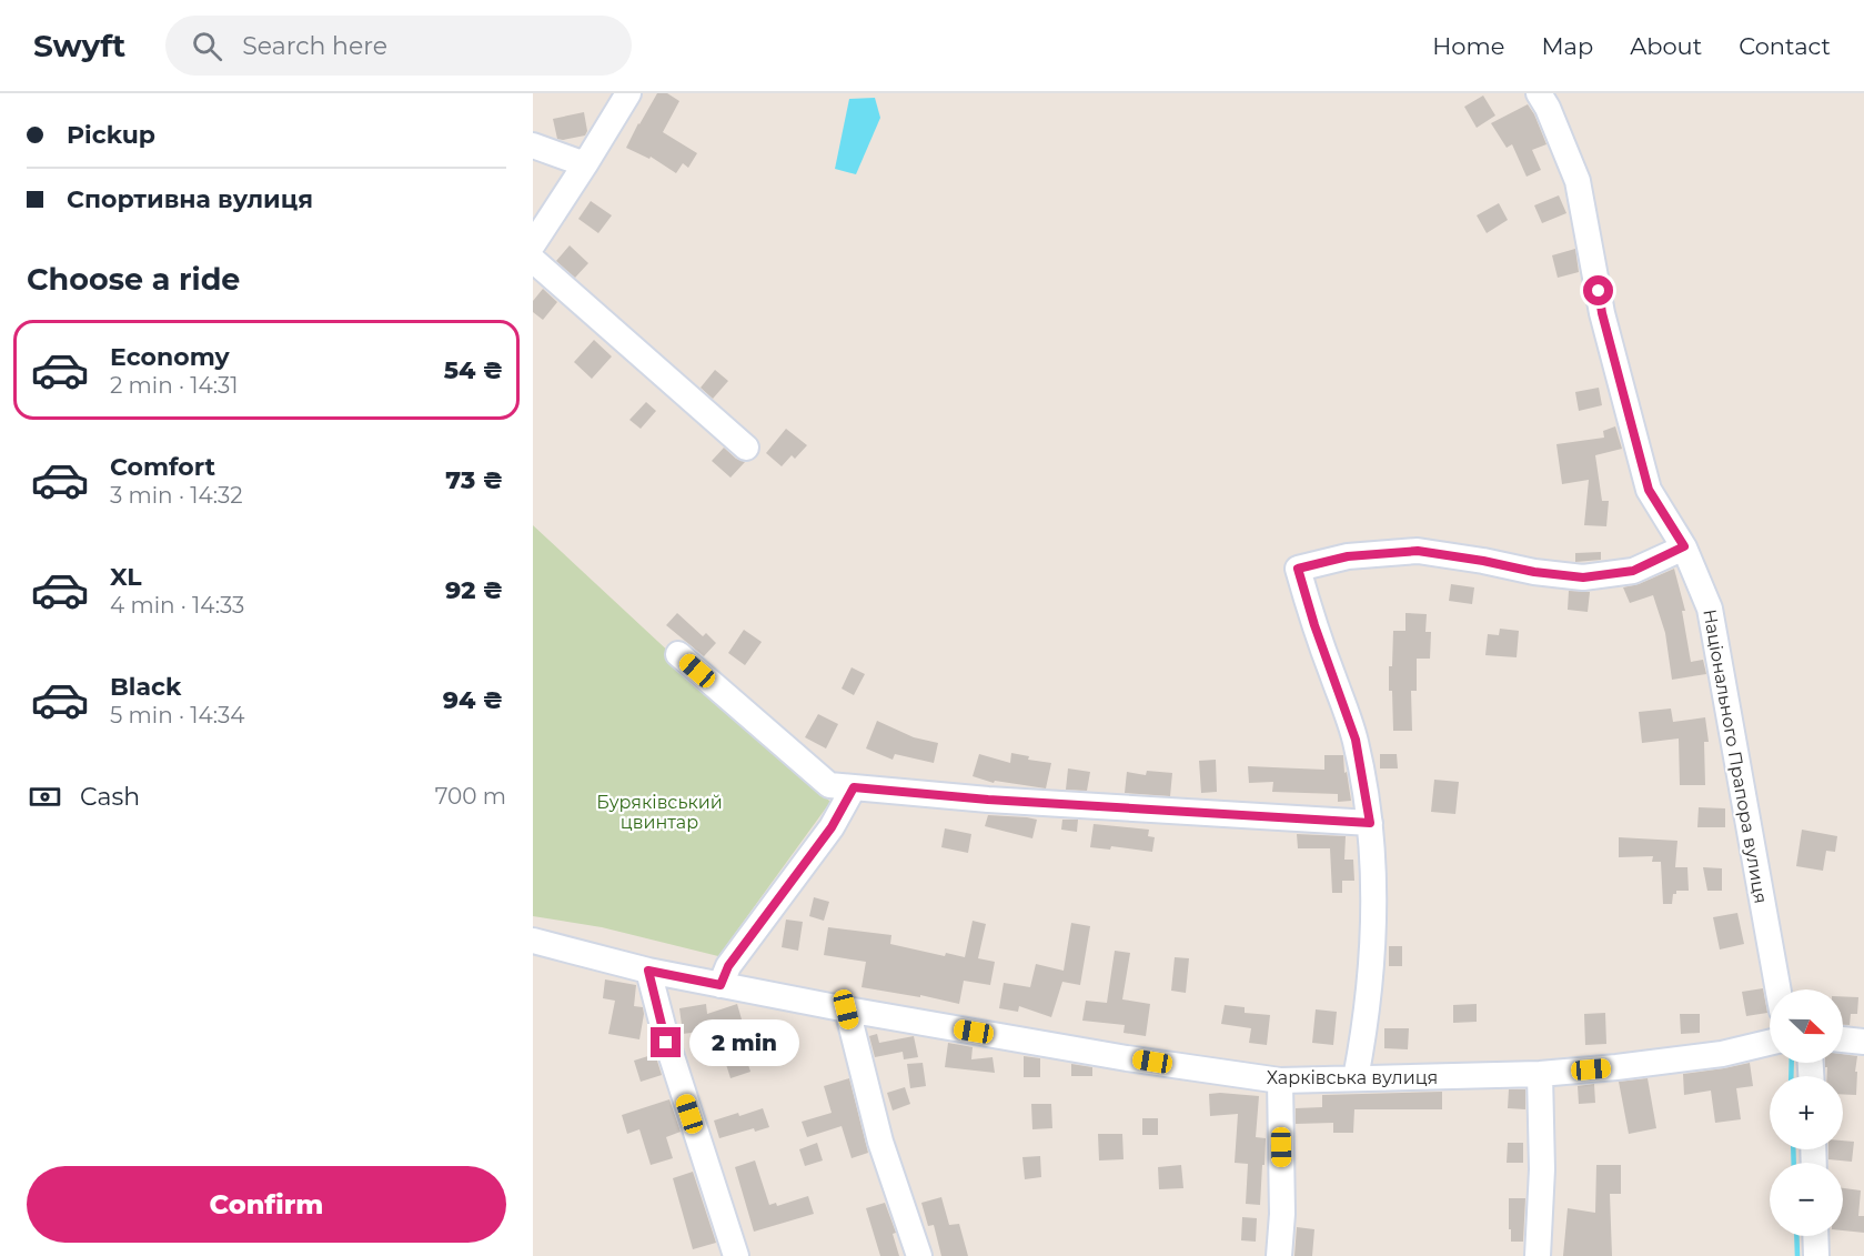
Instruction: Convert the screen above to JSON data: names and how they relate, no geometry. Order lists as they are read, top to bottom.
{
  "streets": {
    "street": ["Національного Прапора вулиця", "Харківська вулиця"]
  },
  "parks": ["Буряківський цвинтар"],
  "north": "right",
  "page": {
    "header": "Swyft",
    "search": "Search here",
    "nav": [
      "Home",
      "Map",
      "About",
      "Contact"
    ],
    "banner": ["Pickup", "Спортивна вулиця"],
    "heading": "Choose a ride",
    "list": [
      {
        "name": "Economy",
        "note": "2 min · 14:31",
        "value": "54 ₴"
      },
      {
        "name": "Comfort",
        "note": "3 min · 14:32",
        "value": "73 ₴"
      },
      {
        "name": "XL",
        "note": "4 min · 14:33",
        "value": "92 ₴"
      },
      {
        "name": "Black",
        "note": "5 min · 14:34",
        "value": "94 ₴"
      }
    ],
    "pay": ["Cash", "700 m"],
    "map_buttons": ["+", "−"],
    "bubble": "2 min",
    "buttons": "Confirm"
  }
}
